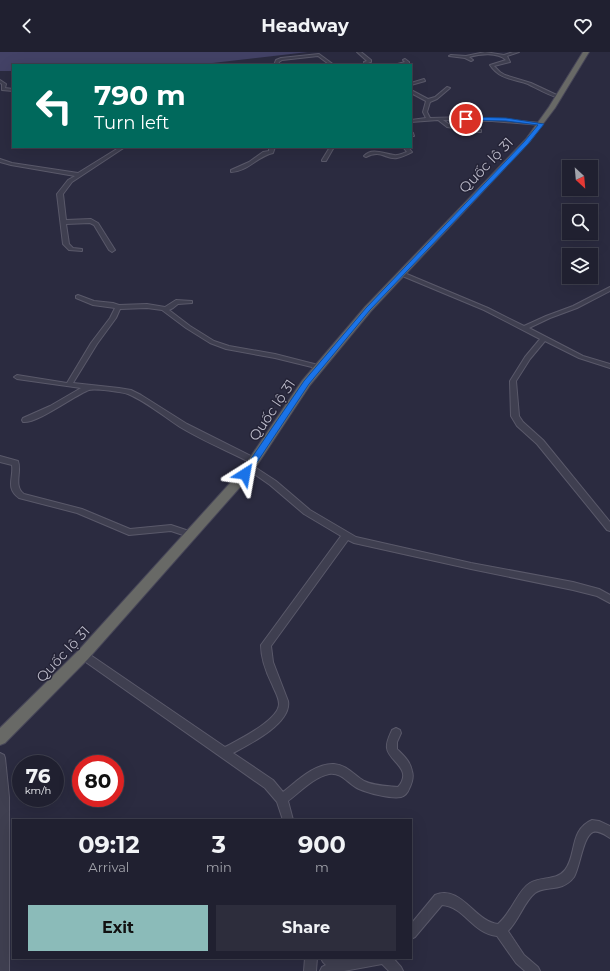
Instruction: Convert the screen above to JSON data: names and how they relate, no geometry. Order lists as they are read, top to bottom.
{
  "streets": {
    "highway": ["Quốc lộ 31"]
  },
  "north": "bottom right",
  "page": {
    "header": "Headway",
    "turn": ["790 m", "Turn left"],
    "speed": "76 km/h",
    "limit": "80",
    "eta": [
      "09:12",
      "Arrival",
      "3",
      "min",
      "900",
      "m"
    ],
    "buttons": ["Exit", "Share"]
  }
}
